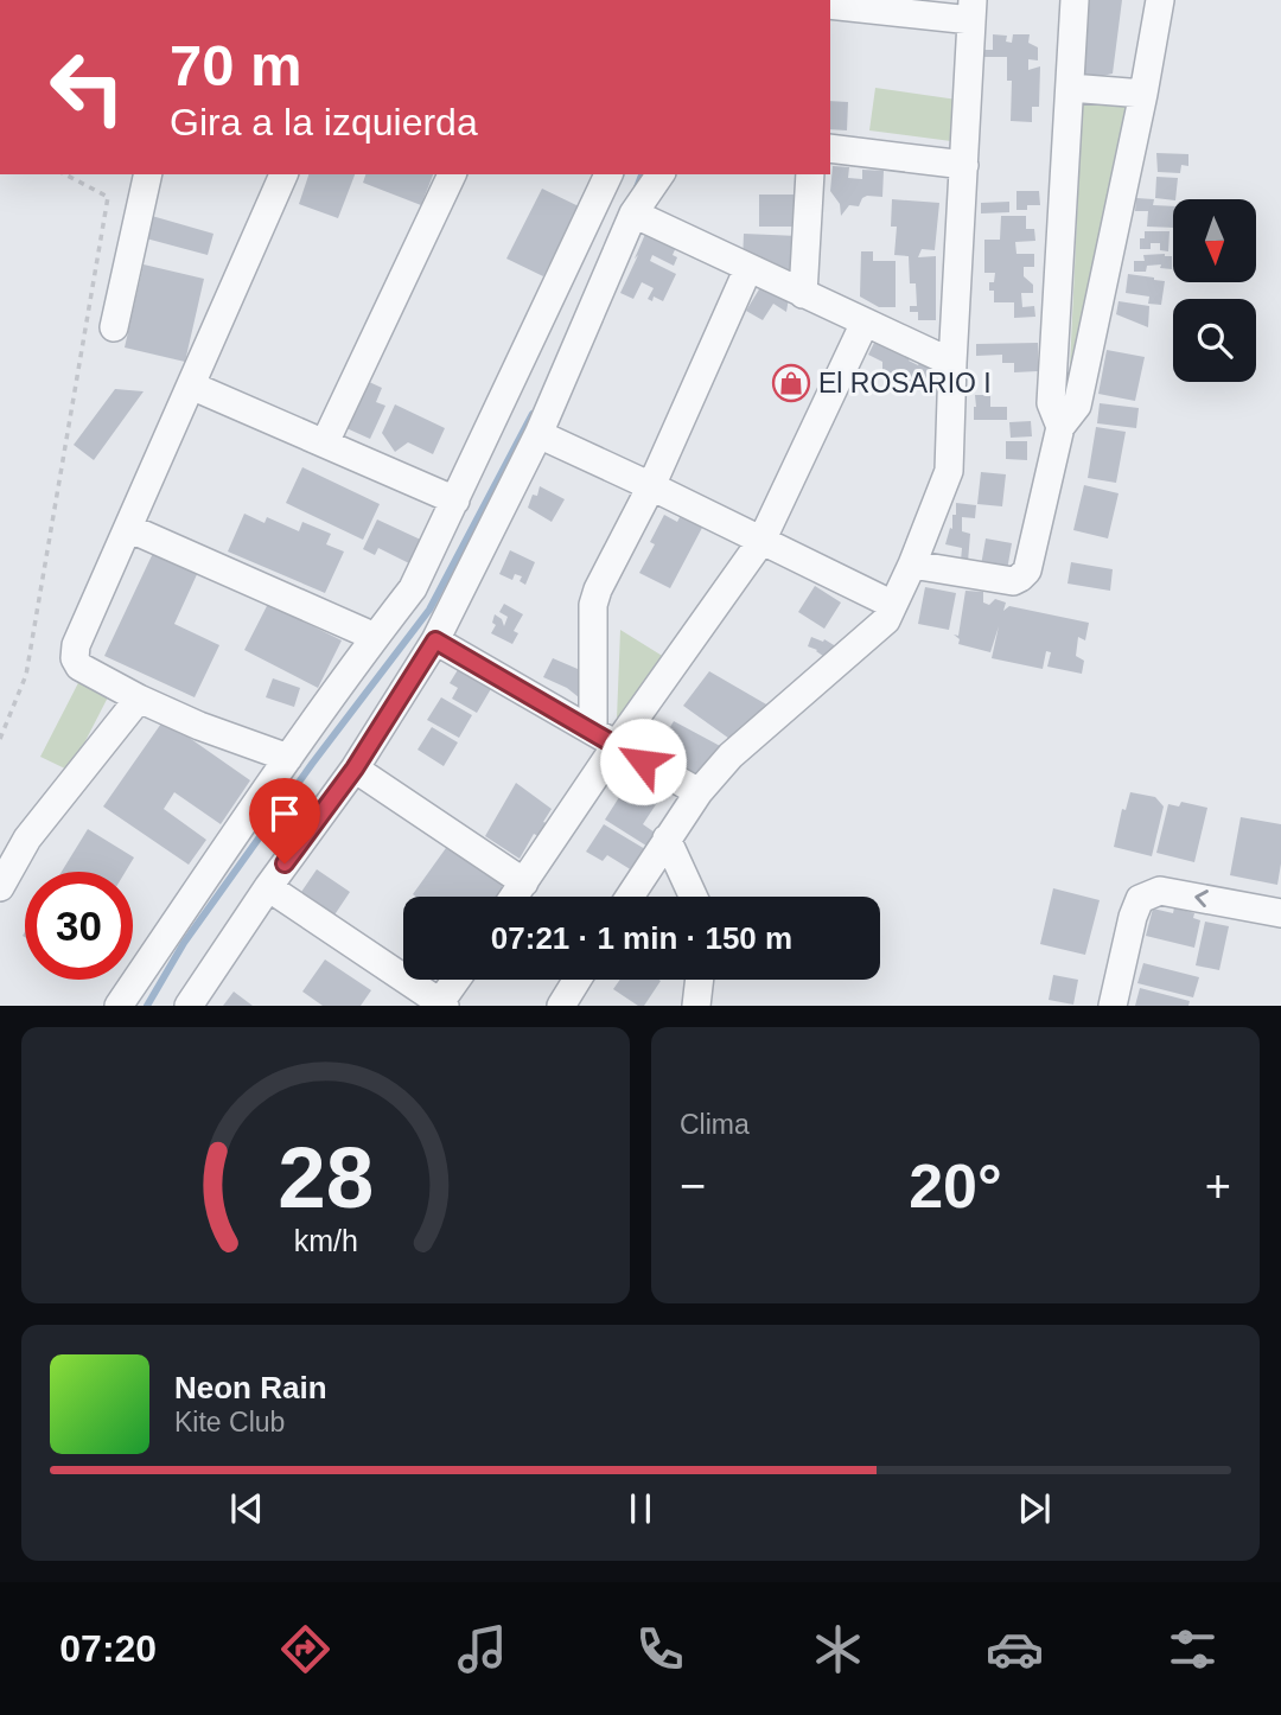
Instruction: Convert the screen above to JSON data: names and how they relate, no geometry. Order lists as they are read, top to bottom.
{
  "places": {
    "shop": ["El ROSARIO I"]
  },
  "north": "bottom",
  "page": {
    "turn": ["70 m", "Gira a la izquierda"],
    "limit": "30",
    "trip": "07:21 · 1 min · 150 m",
    "tile": "Clima",
    "heat": ["−", "20°", "+"],
    "song": ["Neon Rain", "Kite Club"],
    "tabs": "07:20",
    "gauge": ["28", "km/h"]
  }
}
